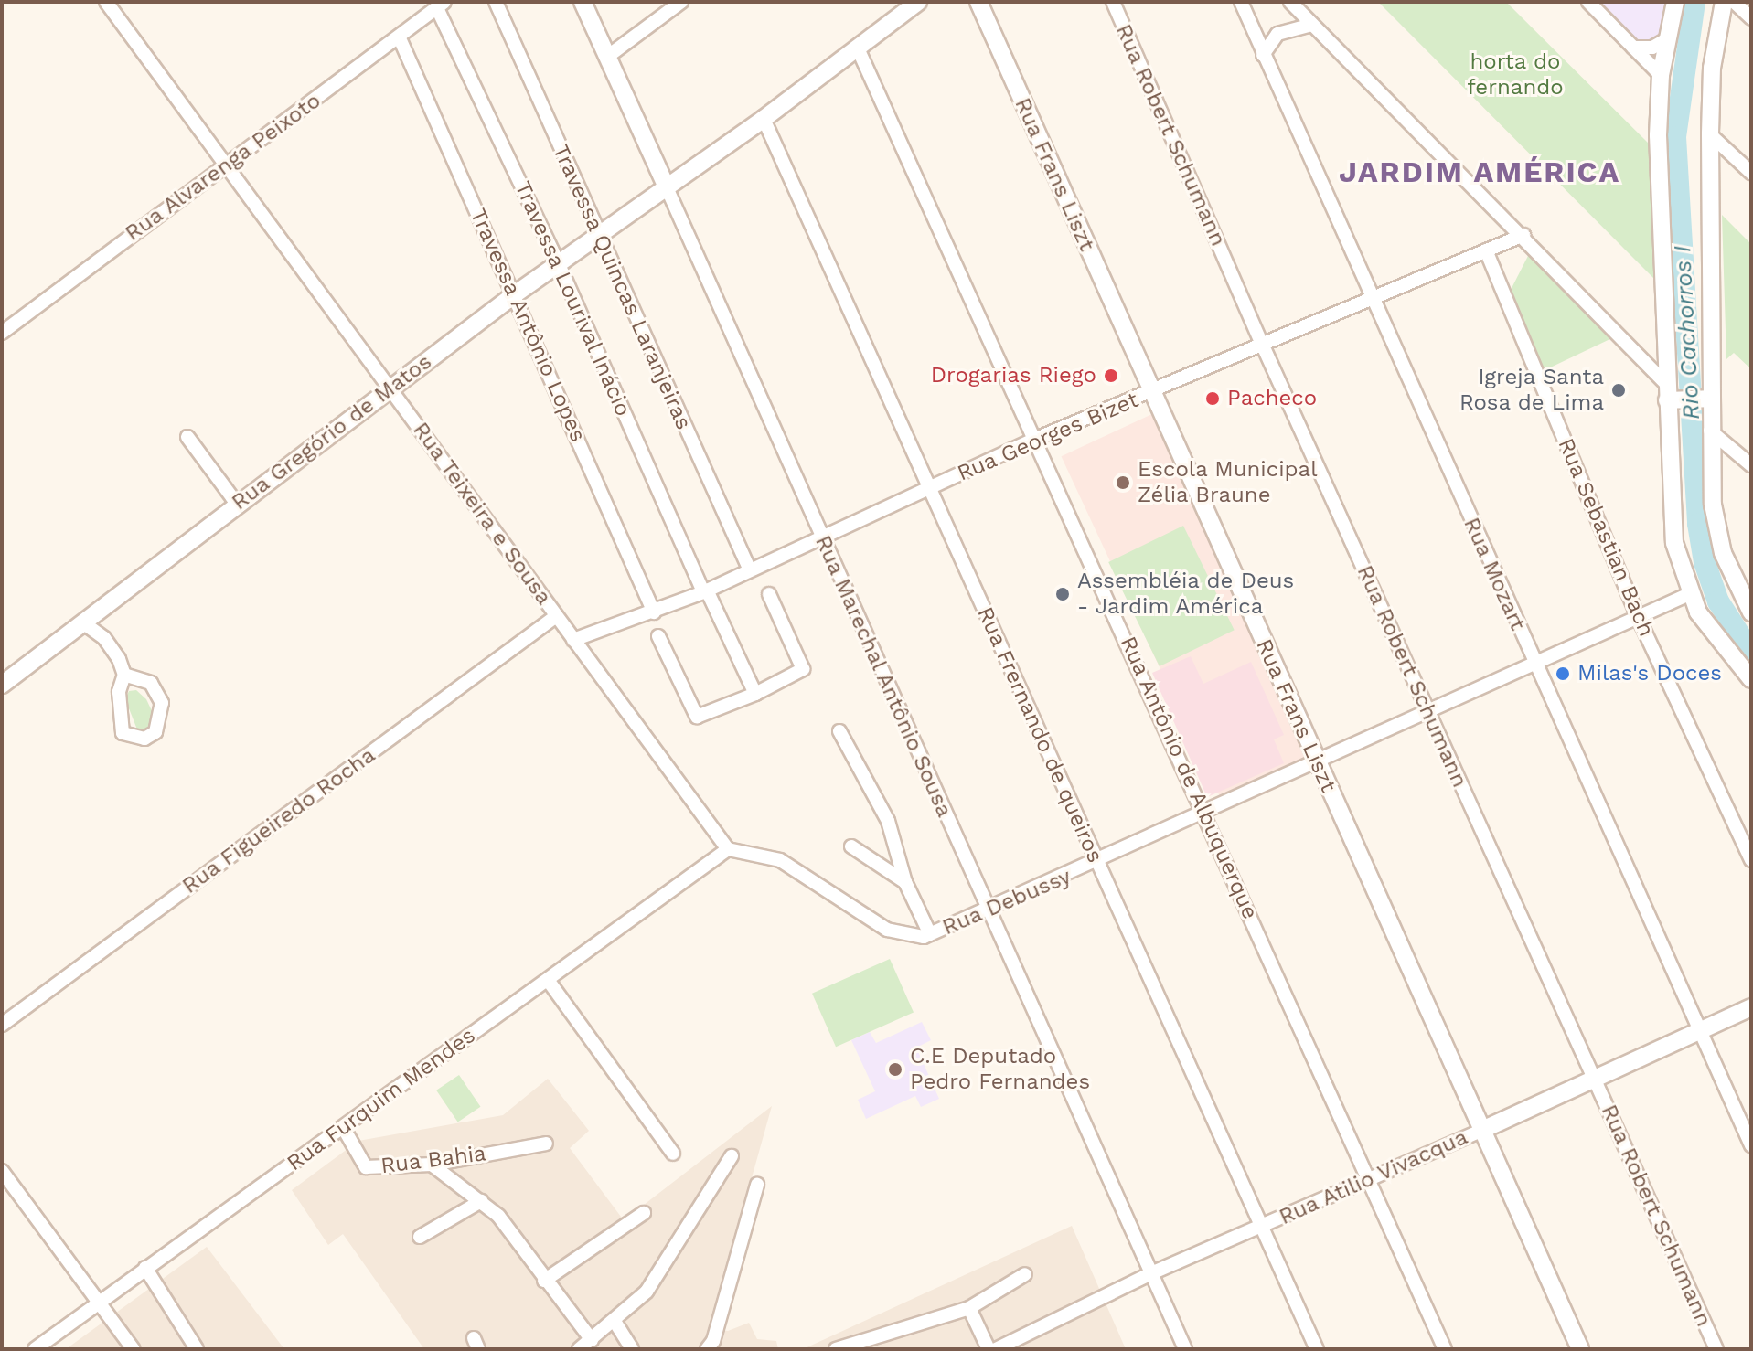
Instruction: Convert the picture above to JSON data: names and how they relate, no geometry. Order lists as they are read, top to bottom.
{
  "streets": {
    "street": [
      "Rua Robert Schumann",
      "Rua Alvarenga Peixoto",
      "Rua Frans Liszt",
      "Travessa Quincas Laranjeiras",
      "Travessa Lourival Inácio",
      "Travessa Antônio Lopes",
      "Rua Gregório de Matos",
      "Rua Georges Bizet",
      "Rua Teixeira e Sousa",
      "Rua Sebastian Bach",
      "Rua Mozart",
      "Rua Marechal Antônio Sousa",
      "Rua Frernando de queiros",
      "Rua Antônio de Albuquerque",
      "Rua Figueiredo Rocha",
      "Rua Debussy",
      "Rua Furquim Mendes",
      "Rua Bahia",
      "Rua Atilio Vivacqua"
    ]
  },
  "crossings": [
    ["Rua Robert Schumann", "Rua Georges Bizet"],
    ["Rua Robert Schumann", "Rua Debussy"],
    ["Rua Robert Schumann", "Rua Atilio Vivacqua"],
    ["Rua Alvarenga Peixoto", "Travessa Lourival Inácio"],
    ["Rua Alvarenga Peixoto", "Travessa Antônio Lopes"],
    ["Rua Alvarenga Peixoto", "Rua Teixeira e Sousa"],
    ["Rua Frans Liszt", "Rua Georges Bizet"],
    ["Rua Frans Liszt", "Rua Debussy"],
    ["Rua Frans Liszt", "Rua Atilio Vivacqua"],
    ["Travessa Quincas Laranjeiras", "Rua Gregório de Matos"],
    ["Travessa Quincas Laranjeiras", "Rua Georges Bizet"],
    ["Travessa Lourival Inácio", "Rua Gregório de Matos"],
    ["Travessa Lourival Inácio", "Rua Georges Bizet"],
    ["Travessa Antônio Lopes", "Rua Gregório de Matos"],
    ["Travessa Antônio Lopes", "Rua Georges Bizet"],
    ["Rua Gregório de Matos", "Rua Teixeira e Sousa"],
    ["Rua Gregório de Matos", "Rua Marechal Antônio Sousa"],
    ["Rua Gregório de Matos", "Rua Frernando de queiros"],
    ["Rua Gregório de Matos", "Rua Antônio de Albuquerque"],
    ["Rua Georges Bizet", "Rua Teixeira e Sousa"],
    ["Rua Georges Bizet", "Rua Sebastian Bach"],
    ["Rua Georges Bizet", "Rua Mozart"],
    ["Rua Georges Bizet", "Rua Marechal Antônio Sousa"],
    ["Rua Georges Bizet", "Rua Frernando de queiros"],
    ["Rua Georges Bizet", "Rua Antônio de Albuquerque"],
    ["Rua Teixeira e Sousa", "Rua Figueiredo Rocha"],
    ["Rua Teixeira e Sousa", "Rua Debussy"],
    ["Rua Teixeira e Sousa", "Rua Furquim Mendes"],
    ["Rua Sebastian Bach", "Rua Debussy"],
    ["Rua Mozart", "Rua Debussy"],
    ["Rua Mozart", "Rua Atilio Vivacqua"],
    ["Rua Marechal Antônio Sousa", "Rua Debussy"],
    ["Rua Marechal Antônio Sousa", "Rua Atilio Vivacqua"],
    ["Rua Frernando de queiros", "Rua Debussy"],
    ["Rua Frernando de queiros", "Rua Atilio Vivacqua"],
    ["Rua Antônio de Albuquerque", "Rua Debussy"],
    ["Rua Antônio de Albuquerque", "Rua Atilio Vivacqua"],
    ["Rua Debussy", "Rua Furquim Mendes"],
    ["Rua Furquim Mendes", "Rua Bahia"]
  ],
  "districts": ["JARDIM AMÉRICA"],
  "water": ["Rio Cachorros I"],
  "parks": ["horta do fernando"],
  "places": [
    "Drogarias Riego",
    "Igreja Santa Rosa de Lima",
    "Pacheco",
    "Escola Municipal Zélia Braune",
    "Assembléia de Deus - Jardim América",
    "Milas's Doces",
    "C.E Deputado Pedro Fernandes"
  ]
}
